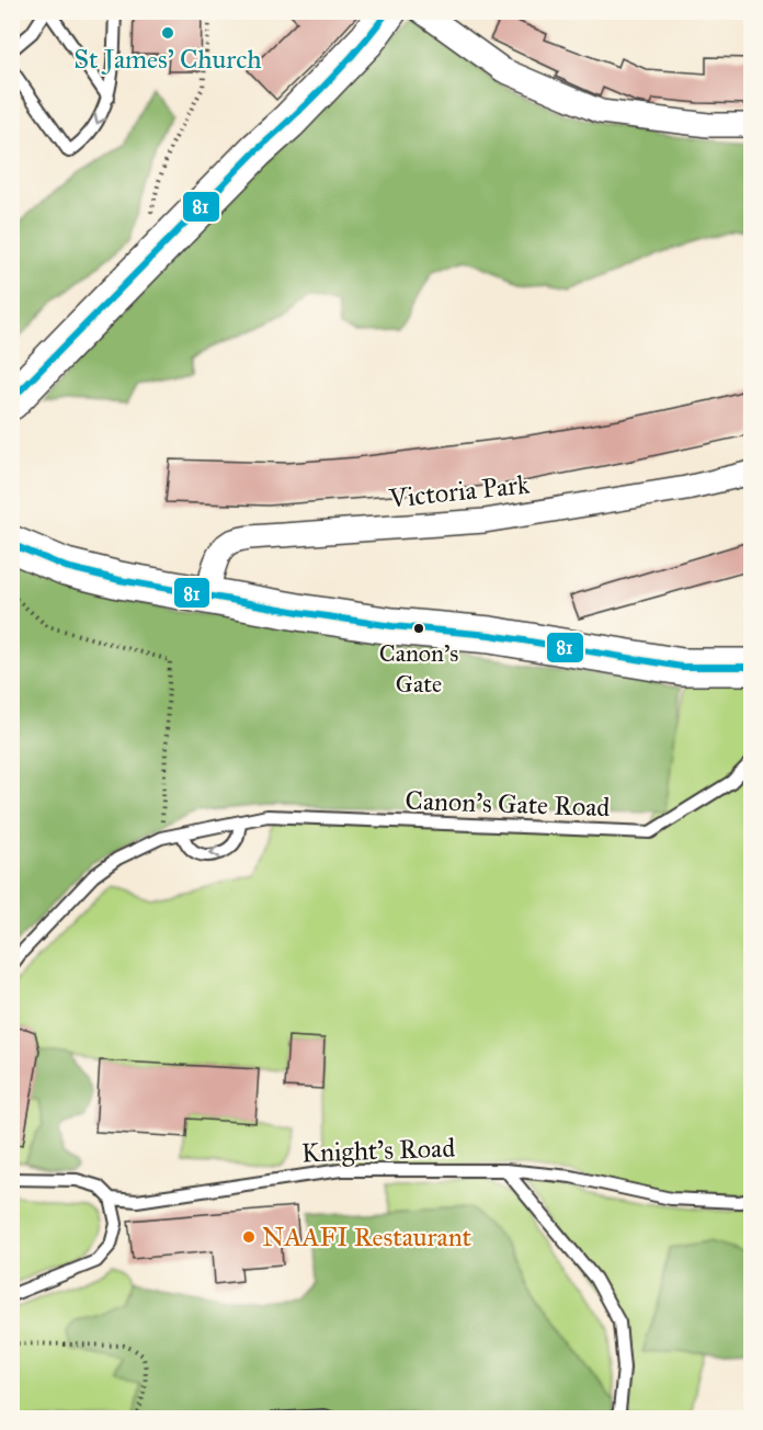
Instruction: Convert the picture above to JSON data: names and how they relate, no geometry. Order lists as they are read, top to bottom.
{
  "streets": {
    "street": ["Victoria Park"],
    "lane": ["Canon's Gate Road", "Knight's Road"]
  },
  "places": ["St James' Church", "Canon's Gate", "NAAFI Restaurant"],
  "lines": ["transit line 81"]
}
